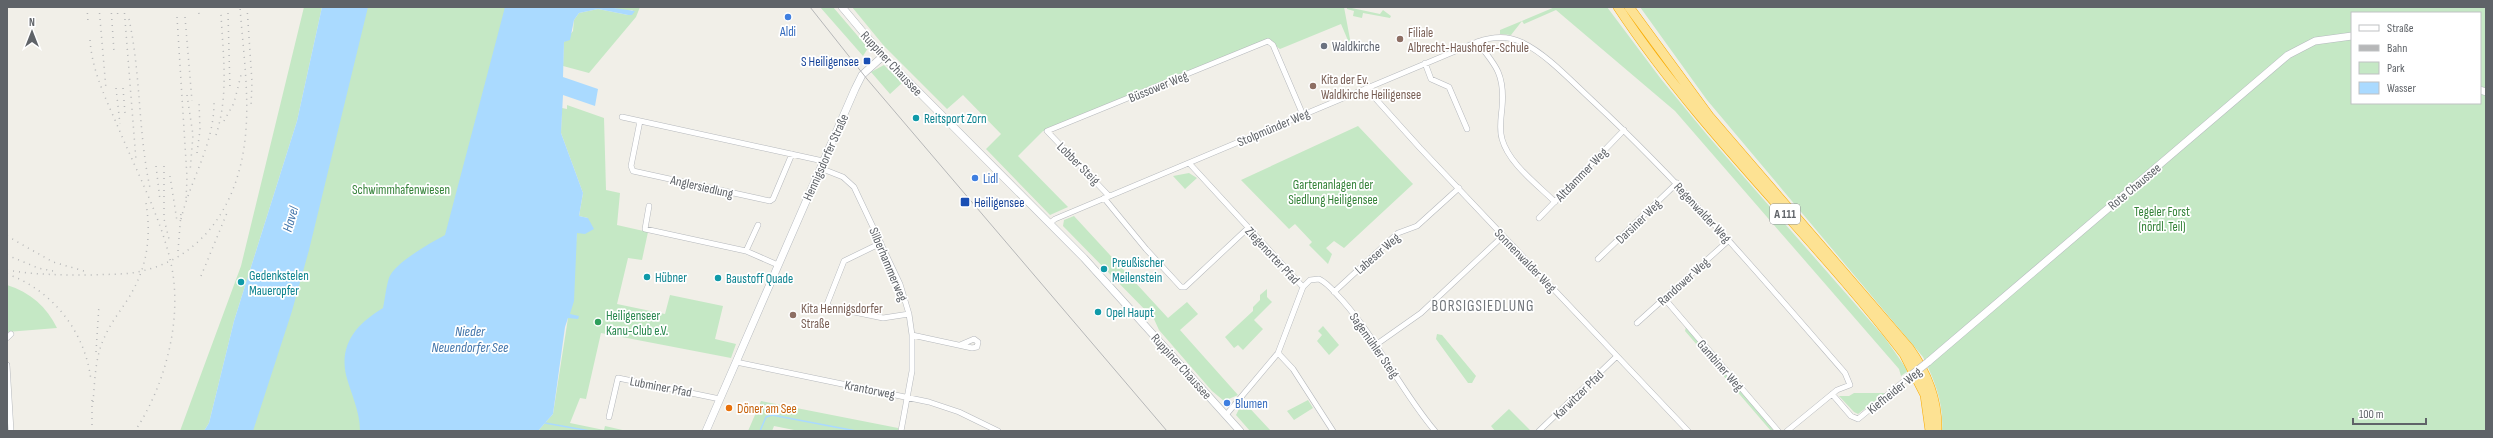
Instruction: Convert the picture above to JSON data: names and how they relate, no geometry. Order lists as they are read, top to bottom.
{
  "streets": {
    "highway": ["A 111"],
    "main road": [
      "Ruppiner Chaussee",
      "Hennigsdorfer Straße",
      "Rote Chaussee",
      "Kiefheider Weg"
    ],
    "street": [
      "Büssower Weg",
      "Stolpmünder Weg",
      "Lobber Steig",
      "Altdammer Weg",
      "Anglersiedlung",
      "Regenwalder Weg",
      "Darsiner Weg",
      "Labeser Weg",
      "Ziegenorter Pfad",
      "Sonnenwalder Weg",
      "Silberhammerweg",
      "Randower Weg",
      "Sagemühler Steig",
      "Gambiner Weg",
      "Lubminer Pfad",
      "Krantorweg",
      "Karwitzer Pfad"
    ]
  },
  "crossings": [
    ["Ruppiner Chaussee", "Stolpmünder Weg"],
    ["Ruppiner Chaussee", "Hennigsdorfer Straße"],
    ["Ruppiner Chaussee", "Ziegenorter Pfad"],
    ["Büssower Weg", "Stolpmünder Weg"],
    ["Büssower Weg", "Lobber Steig"],
    ["Stolpmünder Weg", "Lobber Steig"],
    ["Stolpmünder Weg", "Regenwalder Weg"],
    ["Stolpmünder Weg", "Ziegenorter Pfad"],
    ["Stolpmünder Weg", "Sonnenwalder Weg"],
    ["Hennigsdorfer Straße", "Silberhammerweg"],
    ["Hennigsdorfer Straße", "Lubminer Pfad"],
    ["Hennigsdorfer Straße", "Krantorweg"],
    ["Lobber Steig", "Ziegenorter Pfad"],
    ["Altdammer Weg", "Regenwalder Weg"],
    ["Rote Chaussee", "Kiefheider Weg"],
    ["Regenwalder Weg", "Darsiner Weg"],
    ["Regenwalder Weg", "Randower Weg"],
    ["Regenwalder Weg", "Kiefheider Weg"],
    ["Labeser Weg", "Sonnenwalder Weg"],
    ["Labeser Weg", "Sagemühler Steig"],
    ["Ziegenorter Pfad", "Sagemühler Steig"],
    ["Sonnenwalder Weg", "Karwitzer Pfad"],
    ["Silberhammerweg", "Krantorweg"],
    ["Randower Weg", "Gambiner Weg"]
  ],
  "districts": ["BORSIGSIEDLUNG"],
  "water": ["Havel", "Nieder Neuendorfer See"],
  "parks": ["Gartenanlagen der Siedlung Heiligensee", "Schwimmhafenwiesen", "Tegeler Forst (nördl. Teil)"],
  "places": {
    "other": [
      "Aldi",
      "Filiale Albrecht-Haushofer-Schule",
      "Waldkirche",
      "Kita der Ev. Waldkirche Heiligensee",
      "Reitsport Zorn",
      "Lidl",
      "Preußischer Meilenstein",
      "Hübner",
      "Baustoff Quade",
      "Gedenkstelen Maueropfer",
      "Opel Haupt",
      "Kita Hennigsdorfer Straße",
      "Heiligenseer Kanu-Club e.V.",
      "Blumen",
      "Döner am See"
    ],
    "transit": ["S Heiligensee", "Heiligensee"]
  },
  "legend": [
    "Straße",
    "Bahn",
    "Park",
    "Wasser"
  ],
  "scale_bar": "100 m",
  "north": "top"
}
